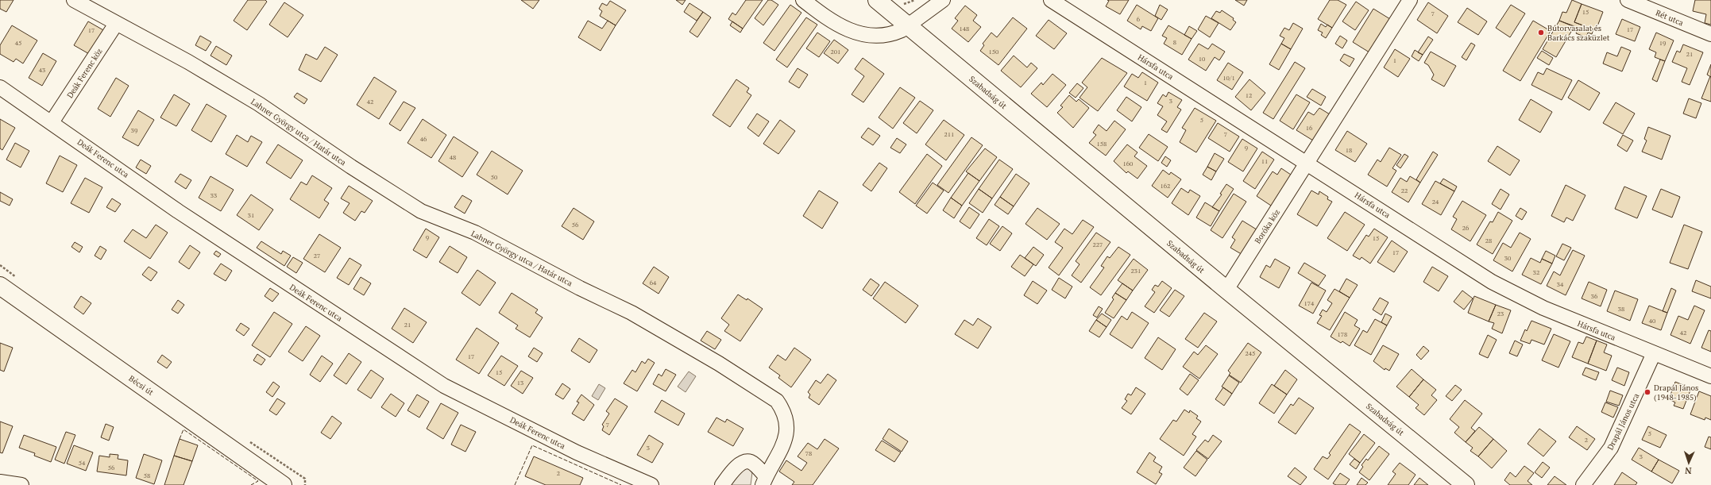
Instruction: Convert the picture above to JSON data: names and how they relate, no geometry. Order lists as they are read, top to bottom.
{
  "streets": {
    "main road": ["Szabadság út", "Bécsi út"],
    "street": [
      "Rét utca",
      "Hársfa utca",
      "Deák Ferenc köz",
      "Lahner György utca / Határ utca",
      "Deák Ferenc utca",
      "Boróka köz",
      "Drapál János utca"
    ]
  },
  "crossings": [
    ["Hársfa utca", "Boróka köz"],
    ["Hársfa utca", "Drapál János utca"],
    ["Deák Ferenc köz", "Lahner György utca / Határ utca"],
    ["Deák Ferenc köz", "Deák Ferenc utca"],
    ["Szabadság út", "Boróka köz"]
  ],
  "places": ["Bútorvasalat és Barkács szaküzlet", "Drapál János (1948-1985)"],
  "house_numbers": [
    "15",
    "7",
    "6",
    "148",
    "17",
    "17",
    "8",
    "45",
    "19",
    "201",
    "150",
    "21",
    "10",
    "1",
    "43",
    "10/1",
    "1",
    "12",
    "3",
    "42",
    "5",
    "16",
    "39",
    "211",
    "7",
    "46",
    "158",
    "9",
    "18",
    "48",
    "11",
    "160",
    "50",
    "162",
    "22",
    "33",
    "24",
    "31",
    "56",
    "26",
    "9",
    "15",
    "28",
    "227",
    "17",
    "27",
    "30",
    "231",
    "32",
    "64",
    "34",
    "36",
    "174",
    "38",
    "23",
    "40",
    "21",
    "42",
    "178",
    "245",
    "17",
    "15",
    "13",
    "7",
    "5",
    "2",
    "3",
    "78",
    "3",
    "54",
    "56",
    "2",
    "58"
  ],
  "north": "bottom"
}
